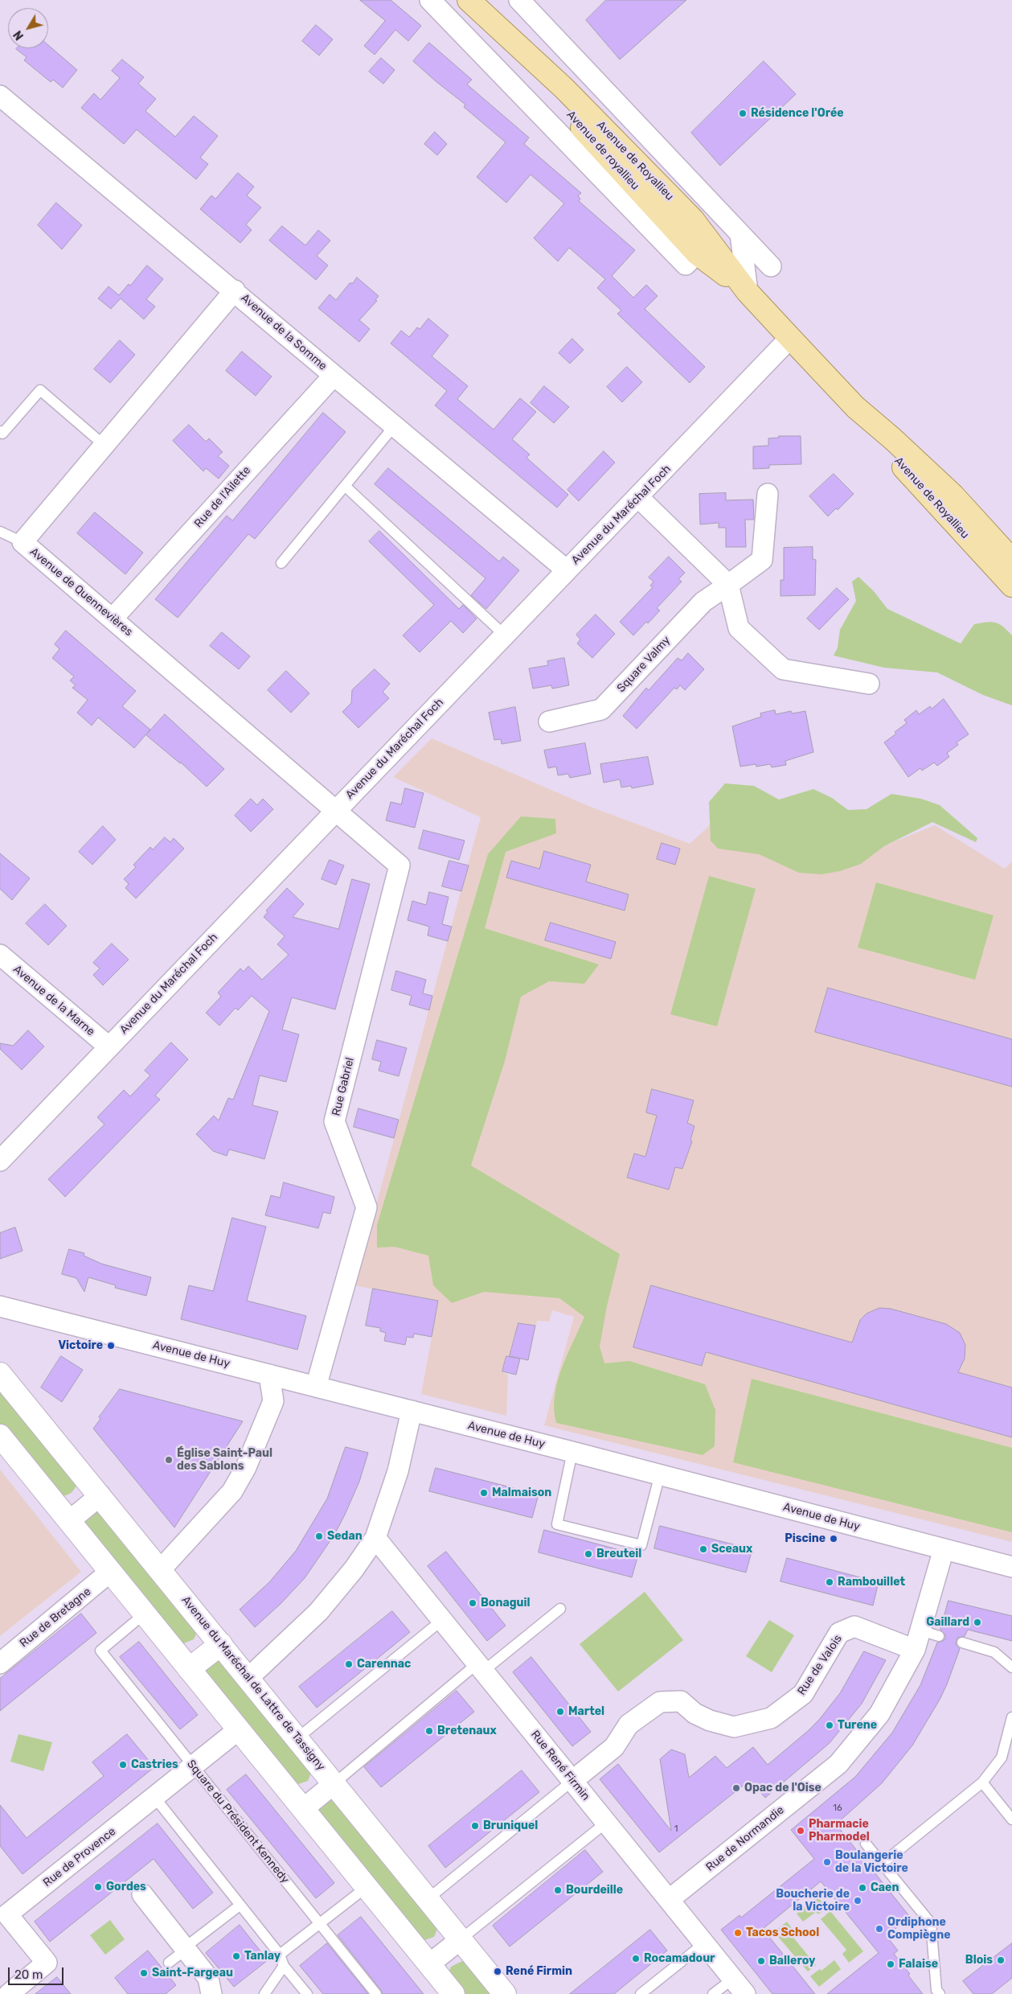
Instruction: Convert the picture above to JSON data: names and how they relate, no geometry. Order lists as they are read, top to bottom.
{
  "streets": {
    "main road": ["Avenue de royallieu", "Avenue de Royallieu"],
    "street": [
      "Avenue de la Somme",
      "Rue de l'Ailette",
      "Avenue du Maréchal Foch",
      "Avenue de Quennevières",
      "Square Valmy",
      "Avenue de la Marne",
      "Rue Gabriel",
      "Avenue de Huy",
      "Rue de Bretagne",
      "Rue de Valois",
      "Avenue du Maréchal de Lattre de Tassigny",
      "Rue René Firmin",
      "Rue de Normandie",
      "Rue de Provence"
    ],
    "lane": ["Square du Président Kennedy"]
  },
  "crossings": [
    ["Avenue de royallieu", "Avenue de Royallieu"],
    ["Avenue de la Somme", "Rue de l'Ailette"],
    ["Avenue de la Somme", "Avenue du Maréchal Foch"],
    ["Avenue de la Somme", "Avenue de Quennevières"],
    ["Rue de l'Ailette", "Avenue de Quennevières"],
    ["Avenue du Maréchal Foch", "Avenue de Quennevières"],
    ["Avenue du Maréchal Foch", "Avenue de la Marne"],
    ["Avenue du Maréchal Foch", "Rue Gabriel"],
    ["Avenue de Quennevières", "Rue Gabriel"],
    ["Rue Gabriel", "Avenue de Huy"],
    ["Avenue de Huy", "Rue de Normandie"],
    ["Rue de Valois", "Rue René Firmin"],
    ["Rue de Valois", "Rue de Normandie"],
    ["Rue René Firmin", "Rue de Normandie"],
    ["Square du Président Kennedy", "Rue de Provence"]
  ],
  "places": [
    "Résidence l'Orée",
    "Victoire",
    "Église Saint-Paul des Sablons",
    "Malmaison",
    "Sedan",
    "Piscine",
    "Sceaux",
    "Breuteil",
    "Rambouillet",
    "Bonaguil",
    "Gaillard",
    "Carennac",
    "Martel",
    "Turene",
    "Bretenaux",
    "Castries",
    "Opac de l'Oise",
    "Bruniquel",
    "Pharmacie Pharmodel",
    "Boulangerie de la Victoire",
    "Gordes",
    "Caen",
    "Bourdeille",
    "Boucherie de la Victoire",
    "Ordiphone Compiègne",
    "Tacos School",
    "Tanlay",
    "Rocamadour",
    "Blois",
    "Balleroy",
    "Falaise",
    "René Firmin",
    "Saint-Fargeau"
  ],
  "house_numbers": ["16", "1"],
  "scale_bar": "20 m",
  "north": "bottom left"
}
